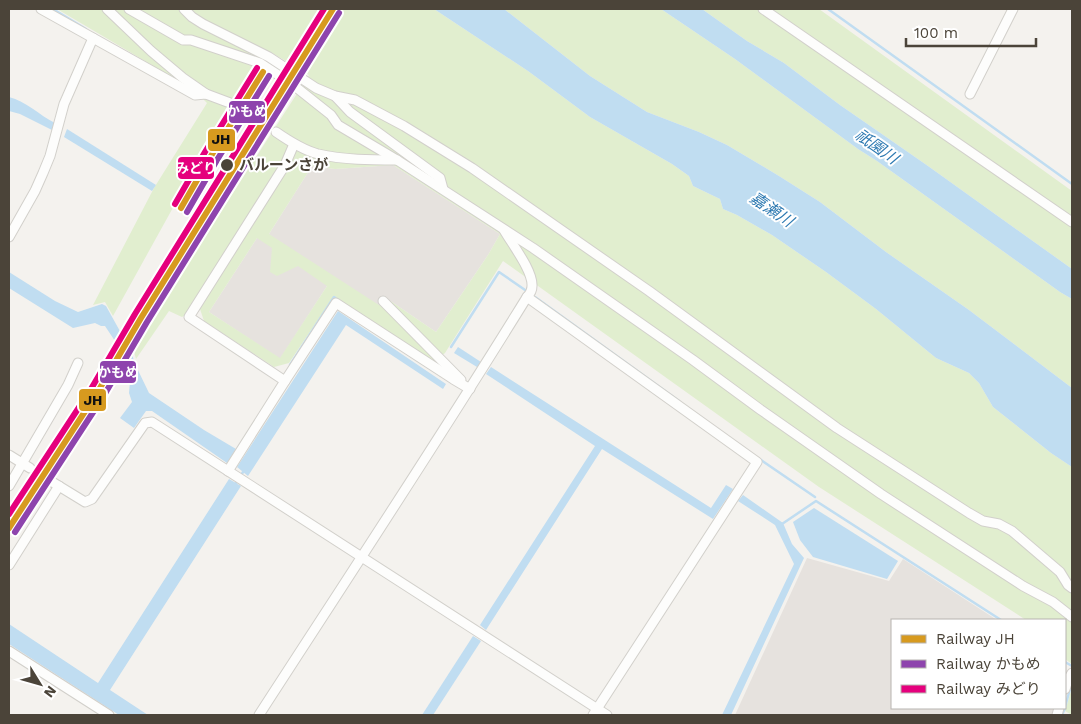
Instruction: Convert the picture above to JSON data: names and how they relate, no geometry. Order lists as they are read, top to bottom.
{
  "water": ["祇園川", "嘉瀬川"],
  "places": ["バルーンさが"],
  "lines": ["rail line JH", "rail line みどり", "rail line かもめ"],
  "legend": ["Railway JH", "Railway かもめ", "Railway みどり"],
  "scale_bar": "100 m",
  "north": "bottom right"
}
